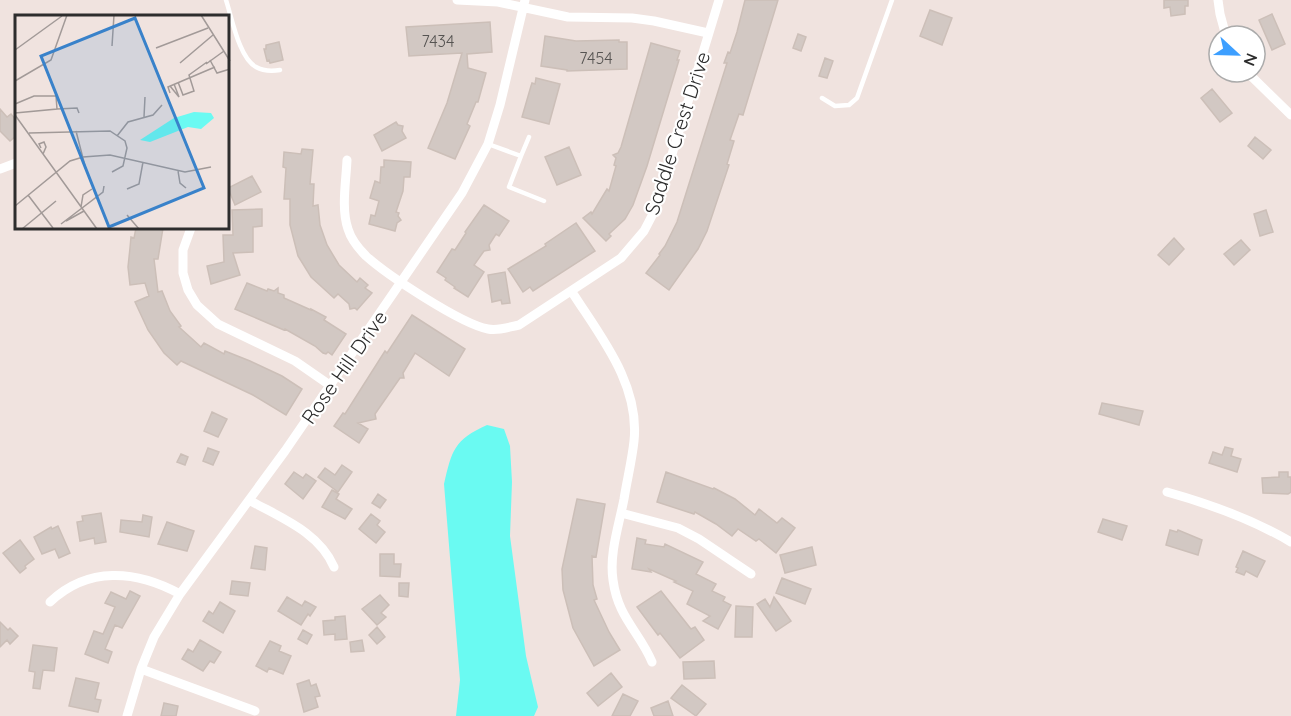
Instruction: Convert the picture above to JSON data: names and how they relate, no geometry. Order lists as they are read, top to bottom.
{
  "streets": {
    "street": ["Saddle Crest Drive", "Rose Hill Drive"]
  },
  "crossings": [
    ["Saddle Crest Drive", "Rose Hill Drive"]
  ],
  "house_numbers": ["7434", "7454"],
  "north": "right"
}
